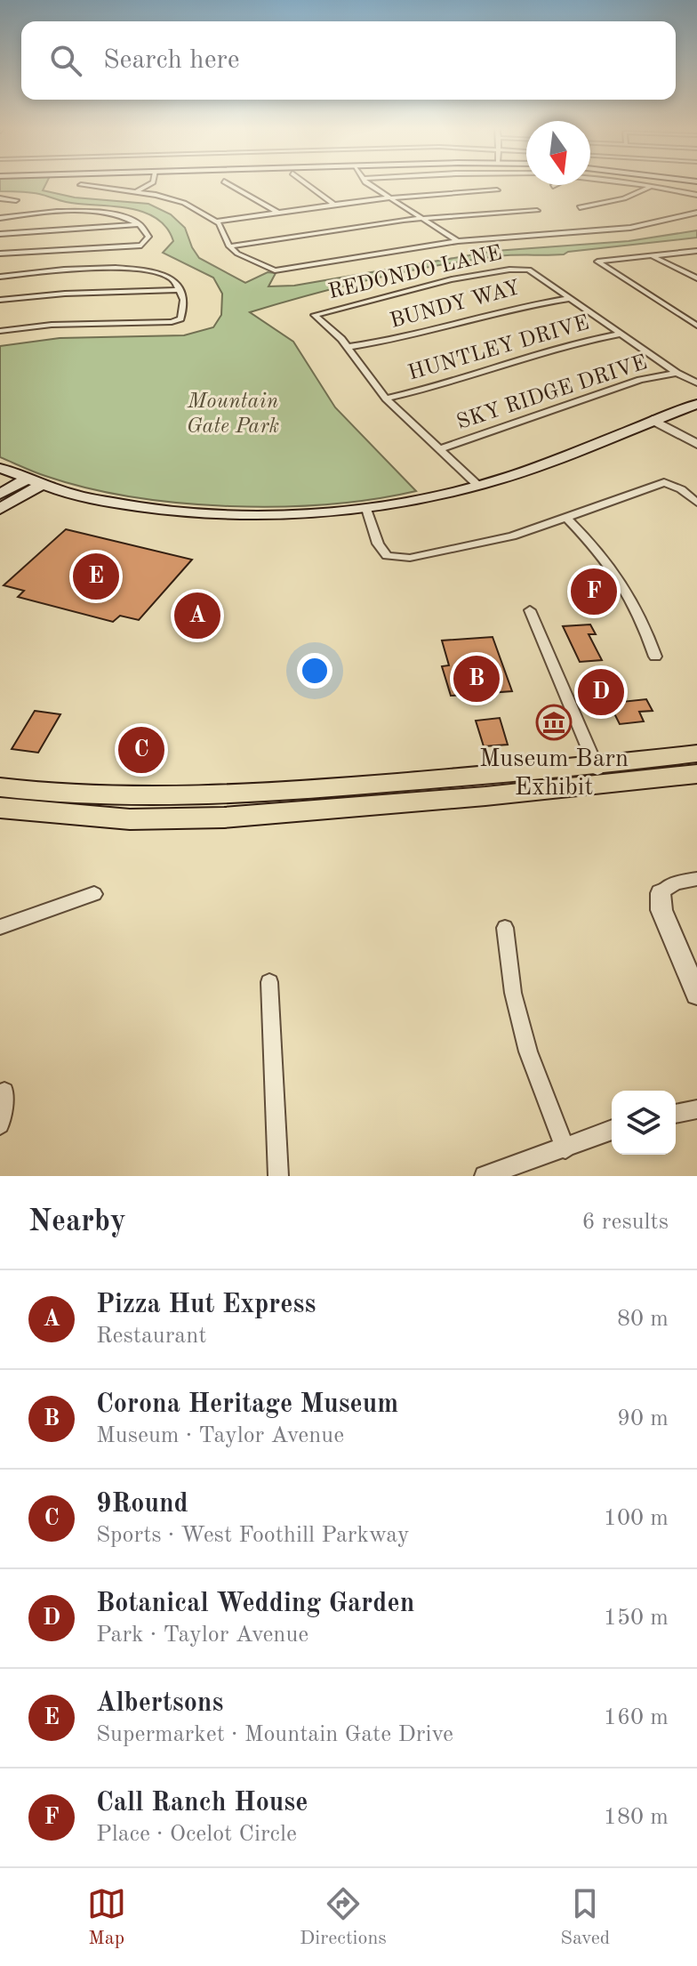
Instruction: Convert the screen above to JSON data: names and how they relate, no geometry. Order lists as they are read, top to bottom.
{
  "streets": {
    "street": [
      "REDONDO LANE",
      "BUNDY WAY",
      "HUNTLEY DRIVE",
      "SKY RIDGE DRIVE"
    ]
  },
  "crossings": [
    ["REDONDO LANE", "BUNDY WAY"]
  ],
  "parks": ["Mountain Gate Park"],
  "places": {
    "museum": ["Museum Barn Exhibit"]
  },
  "north": "bottom",
  "page": {
    "search": "Search here",
    "pins": [
      "E",
      "F",
      "A",
      "B",
      "D",
      "C"
    ],
    "heading": ["Nearby", "6 results"],
    "list": [
      {
        "mark": "A",
        "name": "Pizza Hut Express",
        "note": "Restaurant",
        "value": "80 m"
      },
      {
        "mark": "B",
        "name": "Corona Heritage Museum",
        "note": "Museum · Taylor Avenue",
        "value": "90 m"
      },
      {
        "mark": "C",
        "name": "9Round",
        "note": "Sports · West Foothill Parkway",
        "value": "100 m"
      },
      {
        "mark": "D",
        "name": "Botanical Wedding Garden",
        "note": "Park · Taylor Avenue",
        "value": "150 m"
      },
      {
        "mark": "E",
        "name": "Albertsons",
        "note": "Supermarket · Mountain Gate Drive",
        "value": "160 m"
      },
      {
        "mark": "F",
        "name": "Call Ranch House",
        "note": "Place · Ocelot Circle",
        "value": "180 m"
      }
    ],
    "nav": ["Map", "Directions", "Saved"]
  }
}
